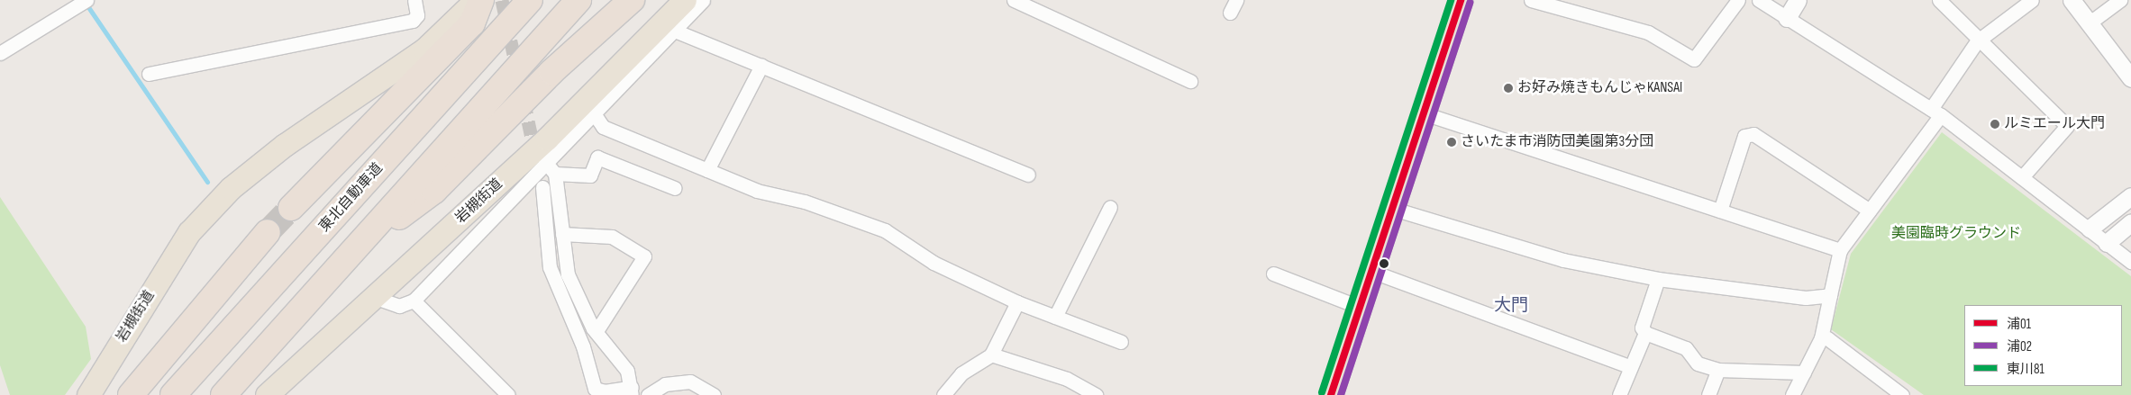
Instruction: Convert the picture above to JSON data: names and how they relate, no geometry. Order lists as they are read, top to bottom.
{
  "streets": {
    "highway": ["東北自動車道", "岩槻街道"]
  },
  "districts": ["大門"],
  "parks": ["美園臨時グラウンド"],
  "places": ["お好み焼きもんじゃKANSAI", "ルミエール大門", "さいたま市消防団美園第3分団"],
  "lines": ["transit line 浦01", "transit line 東川81", "transit line 浦02"],
  "legend": ["浦01", "浦02", "東川81"]
}
